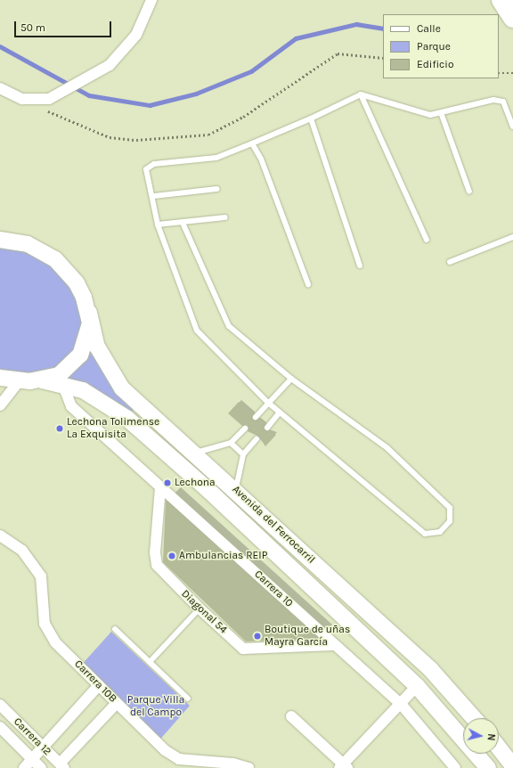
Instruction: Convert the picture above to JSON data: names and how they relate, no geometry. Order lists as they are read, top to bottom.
{
  "streets": {
    "main road": ["Avenida del Ferrocarril"],
    "street": [
      "Carrera 10",
      "Diagonal 54",
      "Carrera 10B",
      "Carrera 12"
    ]
  },
  "crossings": [
    ["Avenida del Ferrocarril", "Carrera 10"],
    ["Carrera 10", "Diagonal 54"]
  ],
  "parks": ["Parque Villa del Campo"],
  "places": [
    "Lechona Tolimense La Exquisita",
    "Lechona",
    "Ambulancias REIP",
    "Boutique de uñas Mayra García"
  ],
  "legend": ["Calle", "Parque", "Edificio"],
  "scale_bar": "50 m",
  "north": "right"
}
